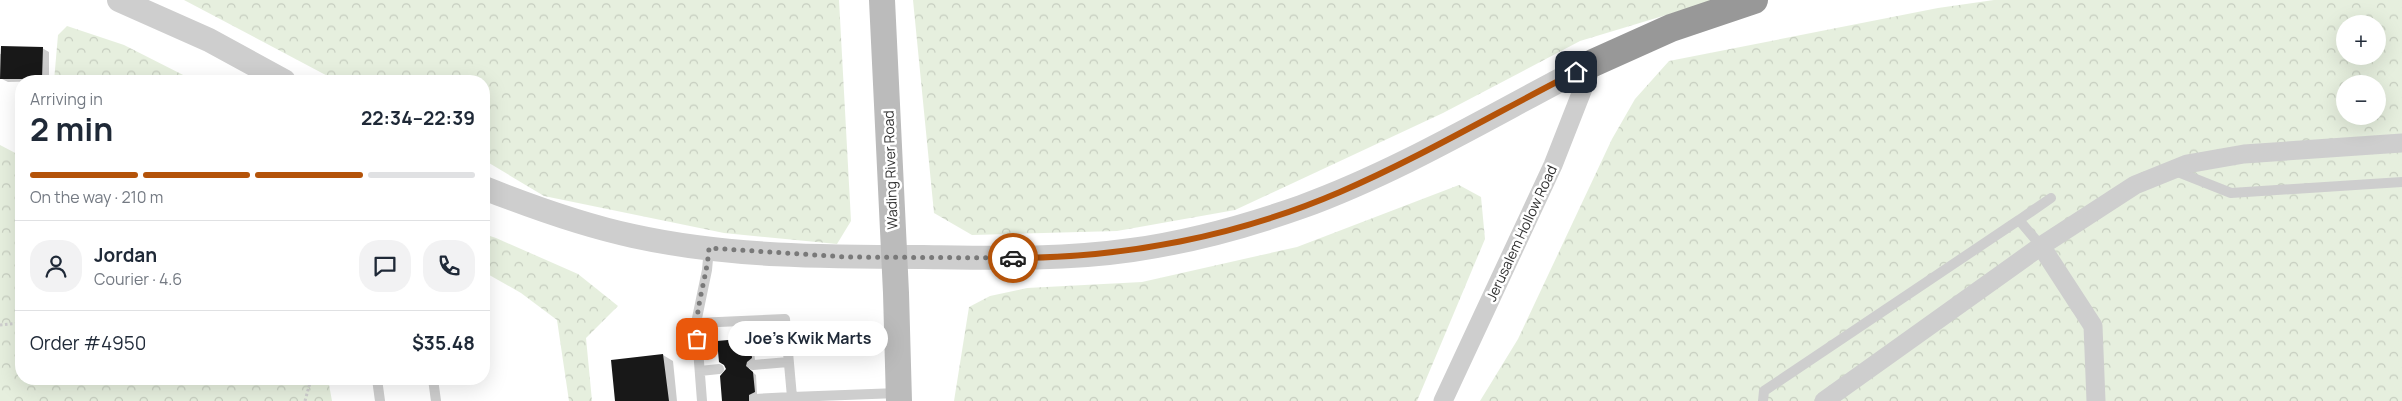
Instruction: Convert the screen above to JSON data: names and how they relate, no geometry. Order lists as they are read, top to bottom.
{
  "streets": {
    "main road": ["Wading River Road"],
    "street": ["Jerusalem Hollow Road"]
  },
  "places": ["Joe's Kwik Marts"],
  "page": {
    "map_buttons": ["+", "−"],
    "heading": ["2 min", "Arriving in", "22:34–22:39"],
    "panel": [
      "Jordan",
      "Courier · 4.6",
      "Order #4950",
      "$35.48"
    ],
    "bar": "On the way · 210 m",
    "bubble": "Joe's Kwik Marts"
  }
}
